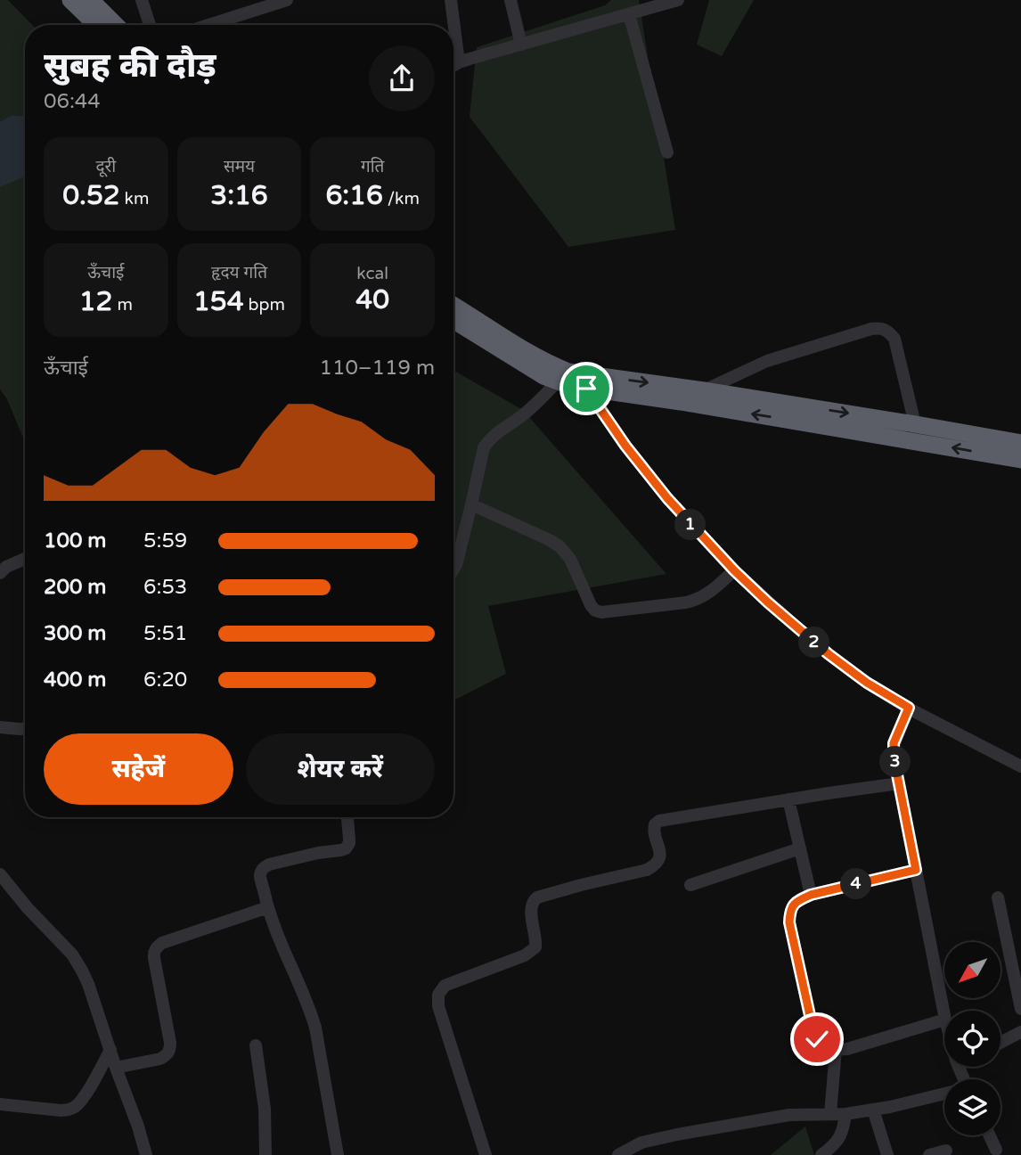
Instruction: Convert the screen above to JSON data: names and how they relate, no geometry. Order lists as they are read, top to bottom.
{
  "north": "bottom left",
  "page": {
    "heading": ["सुबह की दौड़", "06:44"],
    "stats": [
      ["दूरी", "0.52 km"],
      ["समय", "3:16"],
      ["गति", "6:16 /km"],
      ["ऊँचाई", "12 m"],
      ["हृदय गति", "154 bpm"],
      ["kcal", "40"]
    ],
    "chart": ["ऊँचाई", "110–119 m"],
    "pins": [
      "1",
      "2",
      "3",
      "4"
    ],
    "list": [
      {
        "name": "100 m",
        "note": "5:59"
      },
      {
        "name": "200 m",
        "note": "6:53"
      },
      {
        "name": "300 m",
        "note": "5:51"
      },
      {
        "name": "400 m",
        "note": "6:20"
      }
    ],
    "buttons": ["सहेजें", "शेयर करें"]
  }
}
